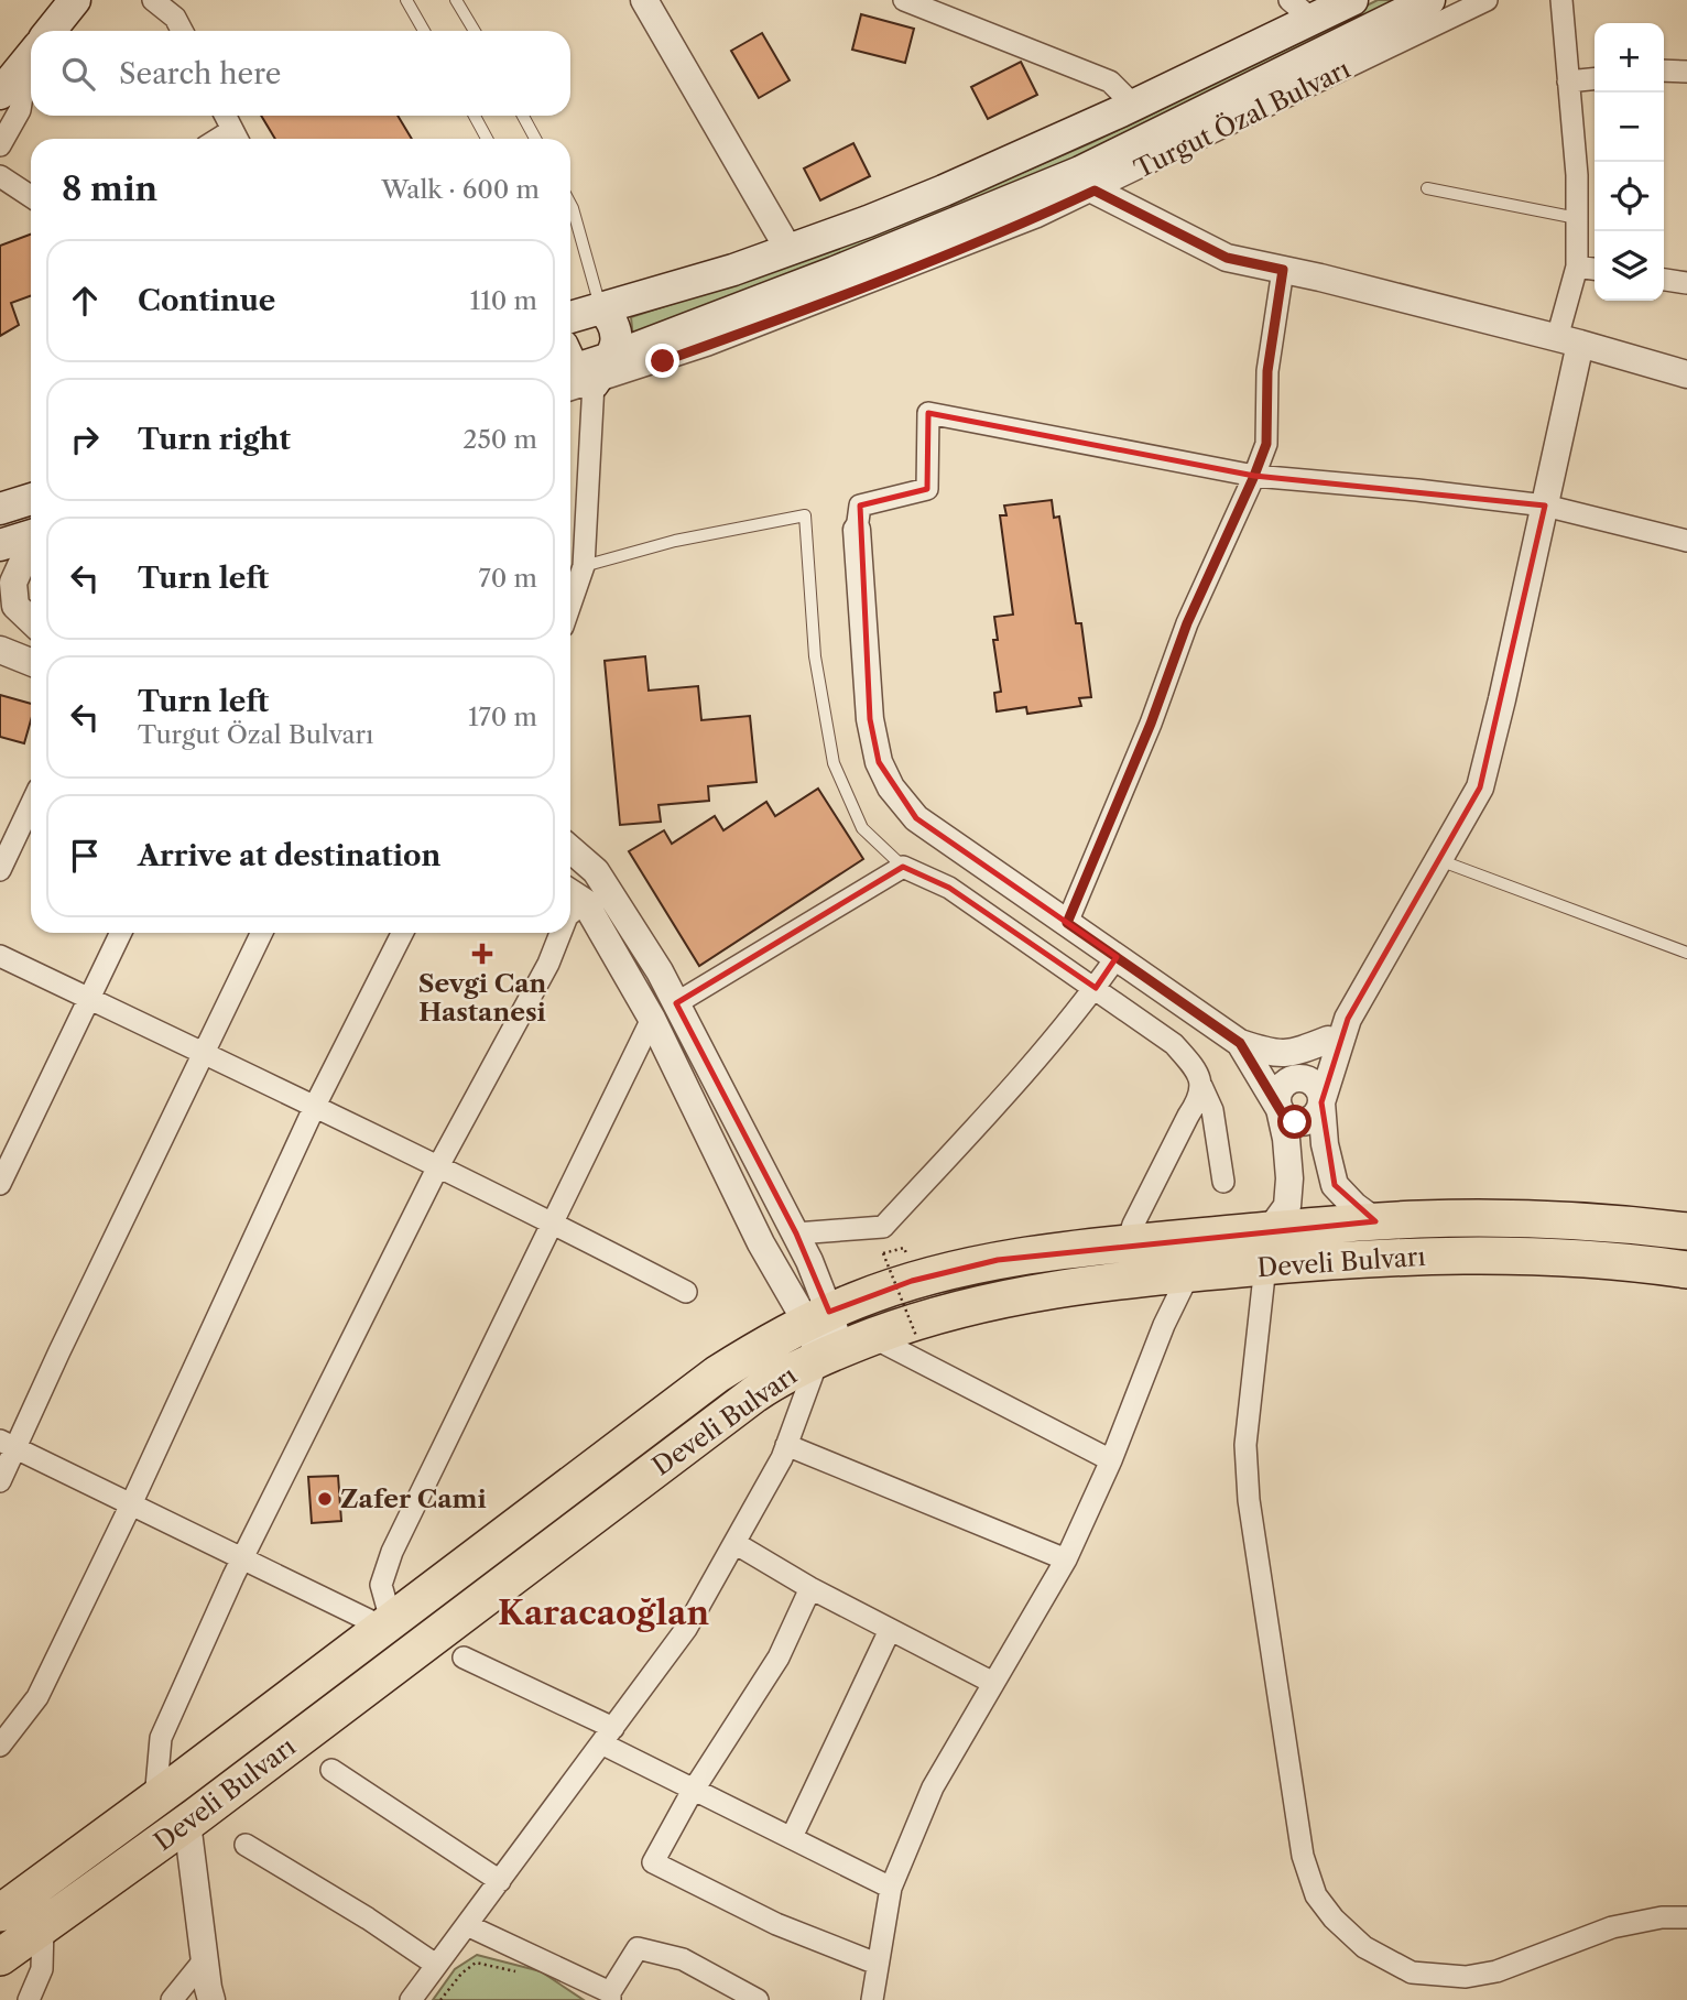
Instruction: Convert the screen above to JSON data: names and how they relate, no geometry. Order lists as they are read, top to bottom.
{
  "streets": {
    "highway": ["Develi Bulvarı"],
    "main road": ["Turgut Özal Bulvarı"]
  },
  "districts": ["Karacaoğlan"],
  "places": {
    "health": ["Sevgi Can Hastanesi"],
    "other": ["Zafer Cami"]
  },
  "page": {
    "map_buttons": ["+", "−"],
    "search": "Search here",
    "heading": ["8 min", "Walk · 600 m"],
    "list": [
      ["Continue", "110 m"],
      ["Turn right", "250 m"],
      ["Turn left", "70 m"],
      ["Turn left", "Turgut Özal Bulvarı", "170 m"],
      "Arrive at destination"
    ]
  }
}
